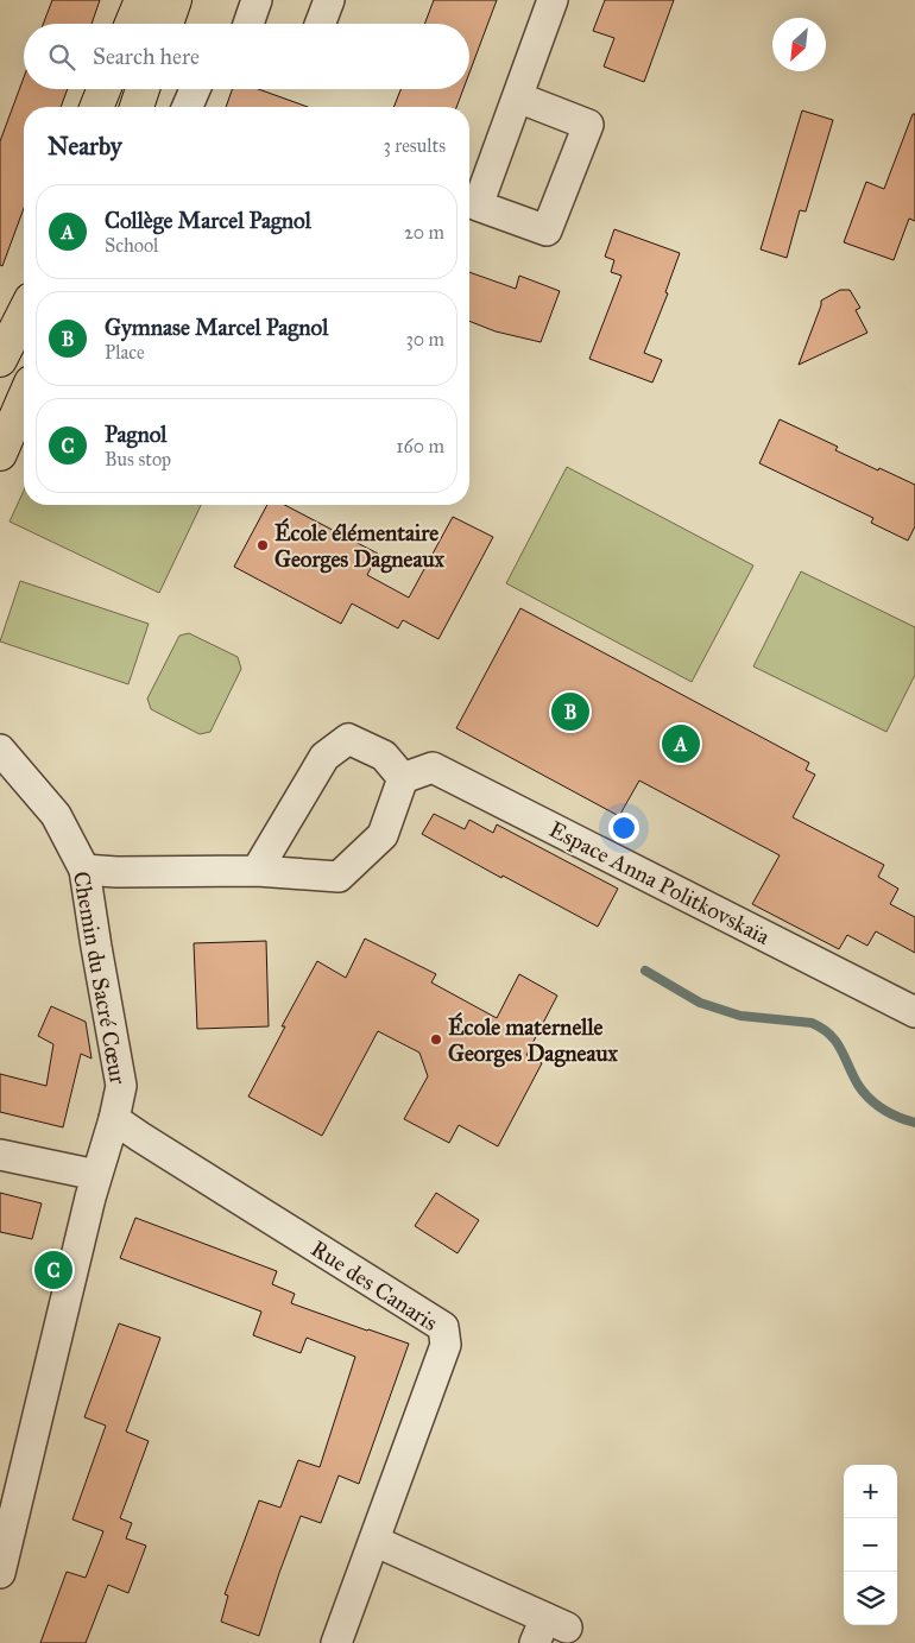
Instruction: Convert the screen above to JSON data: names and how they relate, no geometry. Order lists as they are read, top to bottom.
{
  "streets": {
    "street": ["Espace Anna Politkovskaïa", "Chemin du Sacré Cœur", "Rue des Canaris"]
  },
  "crossings": [
    ["Chemin du Sacré Cœur", "Rue des Canaris"]
  ],
  "places": ["École élémentaire Georges Dagneaux", "École maternelle Georges Dagneaux"],
  "north": "bottom left",
  "page": {
    "search": "Search here",
    "heading": ["Nearby", "3 results"],
    "list": [
      {
        "mark": "A",
        "name": "Collège Marcel Pagnol",
        "note": "School",
        "value": "20 m"
      },
      {
        "mark": "B",
        "name": "Gymnase Marcel Pagnol",
        "note": "Place",
        "value": "30 m"
      },
      {
        "mark": "C",
        "name": "Pagnol",
        "note": "Bus stop",
        "value": "160 m"
      }
    ],
    "pins": ["B", "A", "C"],
    "map_buttons": ["+", "−"]
  }
}
